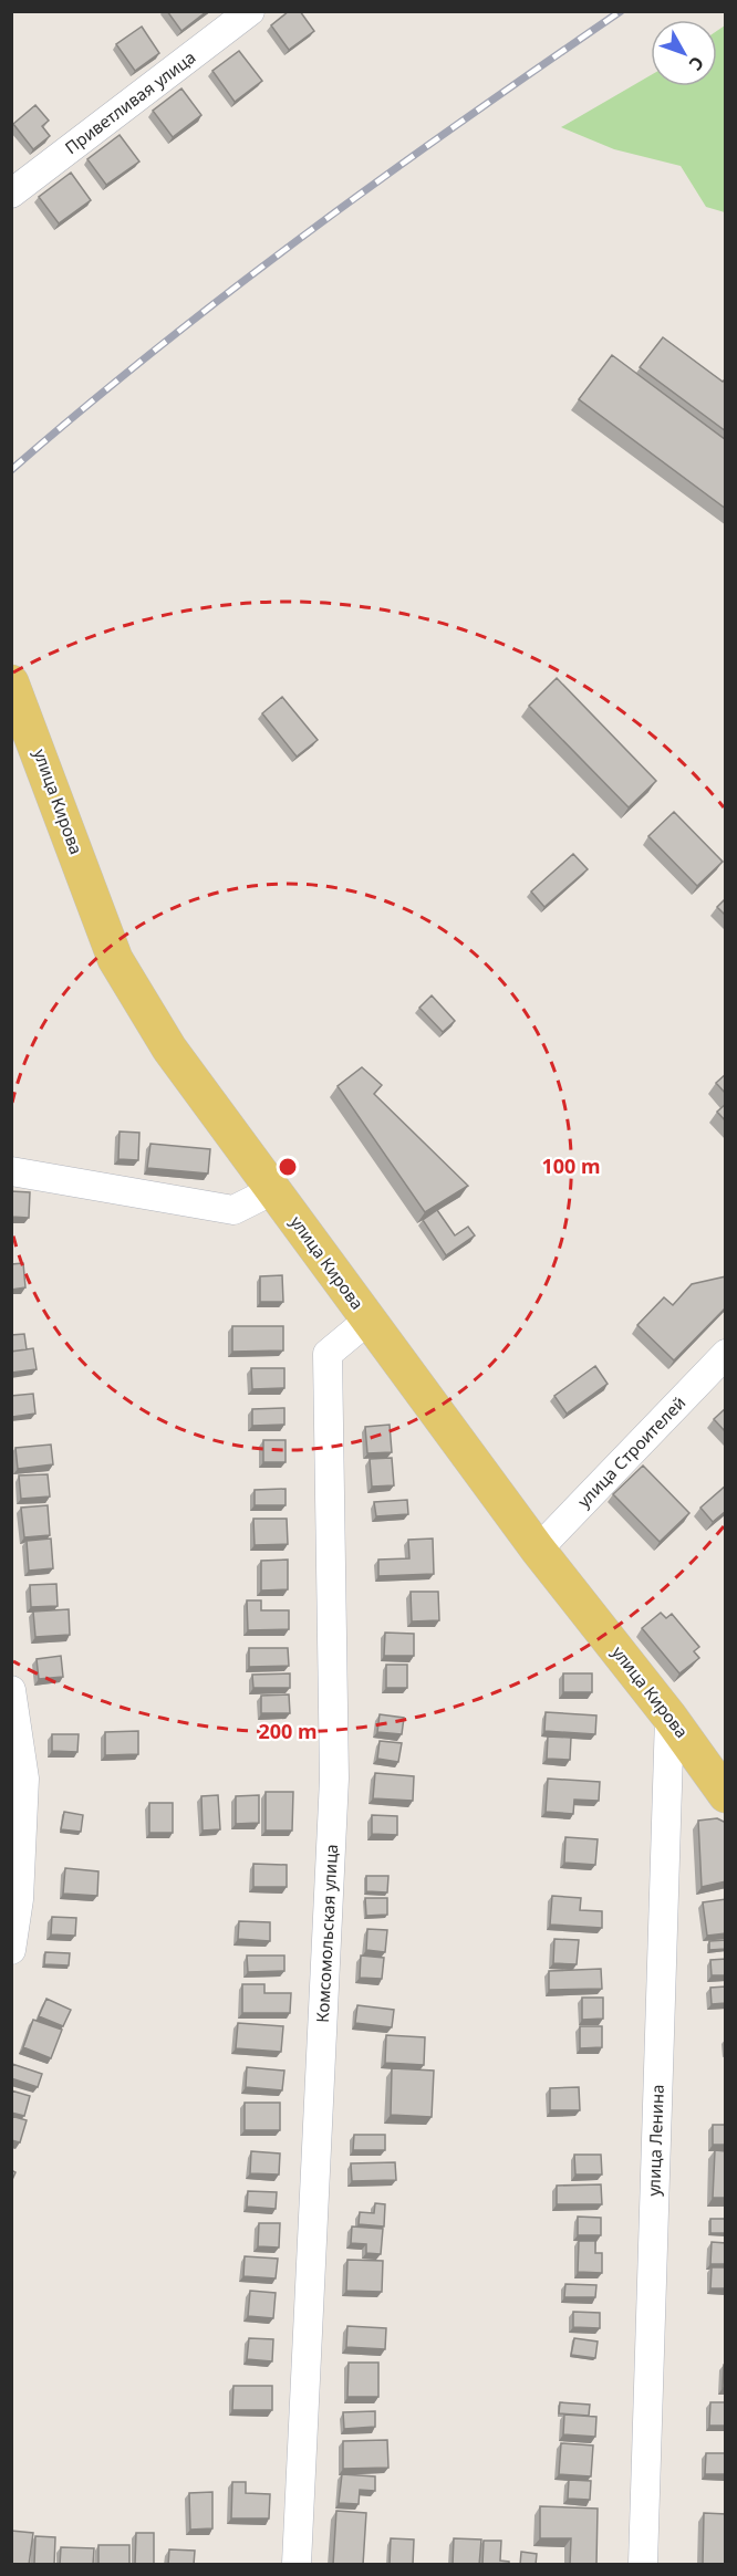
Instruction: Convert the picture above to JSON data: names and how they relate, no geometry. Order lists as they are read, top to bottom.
{
  "streets": {
    "main road": ["улица Кирова"],
    "street": [
      "Приветливая улица",
      "улица Строителей",
      "Комсомольская улица",
      "улица Ленина"
    ]
  },
  "crossings": [
    ["улица Кирова", "улица Строителей"],
    ["улица Кирова", "Комсомольская улица"],
    ["улица Кирова", "улица Ленина"]
  ],
  "north": "bottom right",
  "rings": ["100 m", "200 m"]
}
